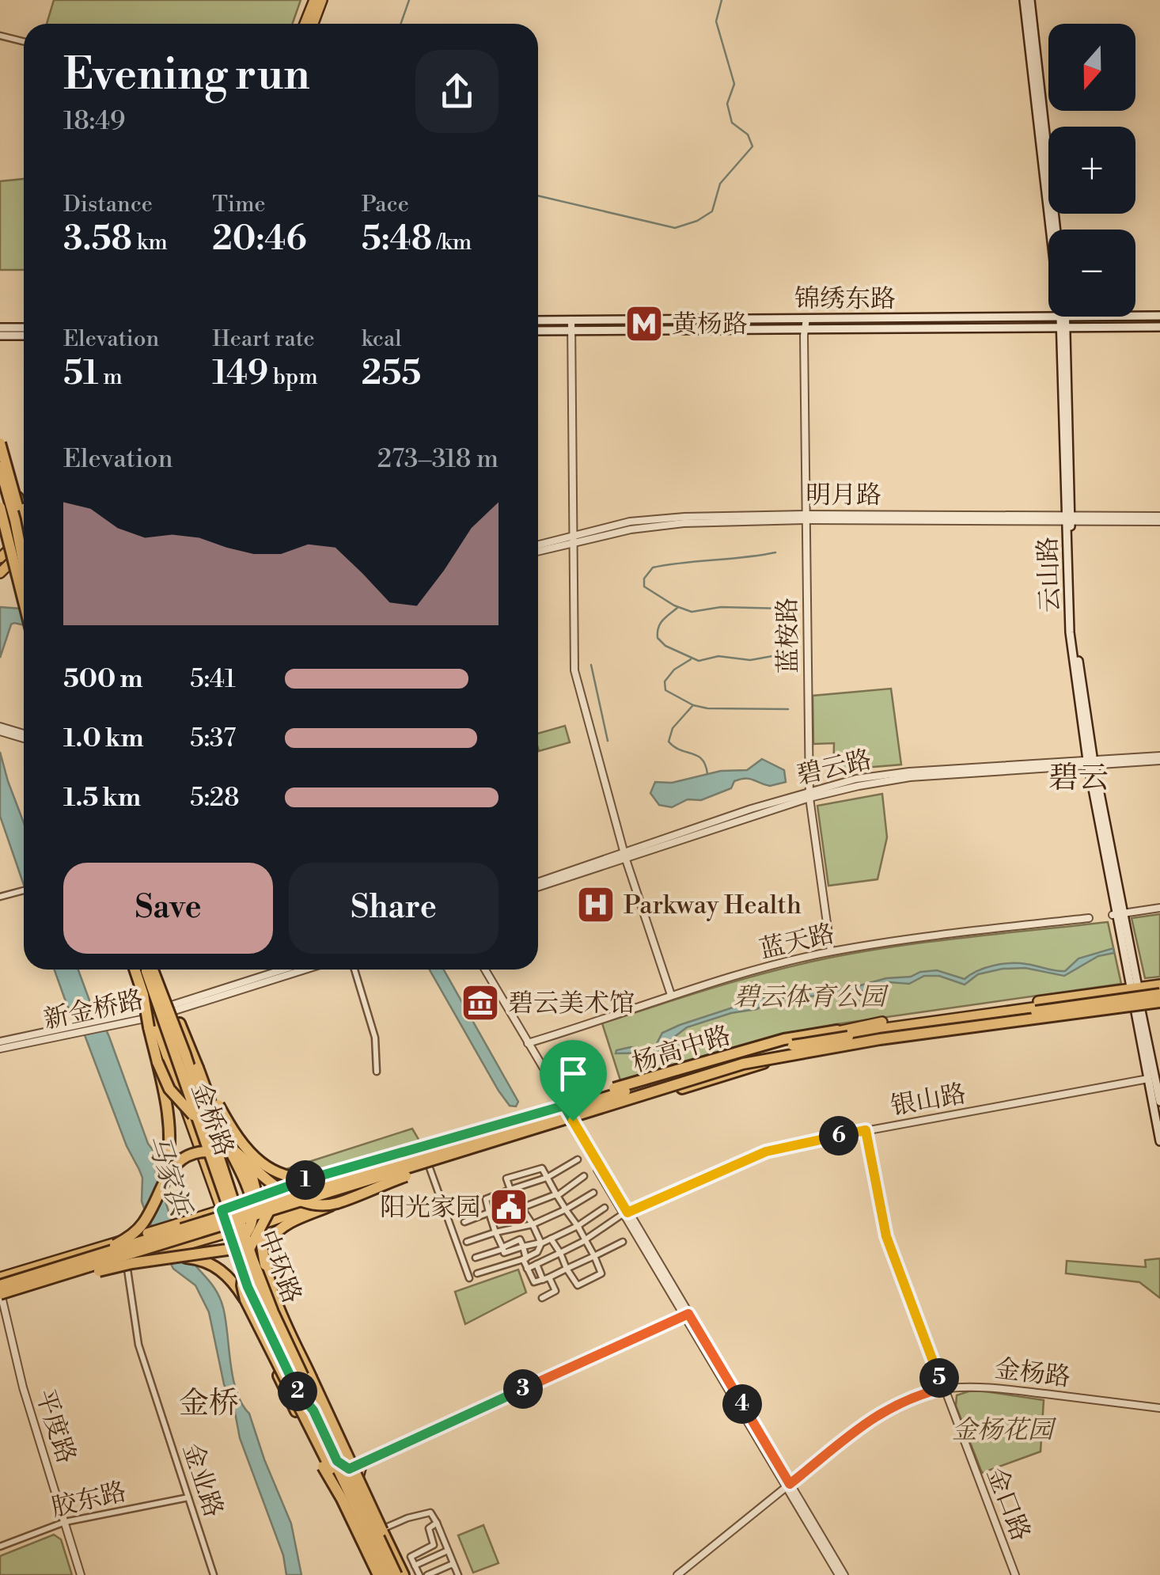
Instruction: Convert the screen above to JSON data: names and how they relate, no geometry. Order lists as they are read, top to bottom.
{
  "streets": {
    "highway": ["杨高中路", "中环路"],
    "main road": ["锦绣东路", "云山路", "金桥路"],
    "street": [
      "明月路",
      "蓝桉路",
      "碧云路",
      "蓝天路",
      "新金桥路",
      "银山路",
      "金杨路",
      "平度路",
      "金业路",
      "胶东路",
      "金口路"
    ]
  },
  "crossings": [
    ["锦绣东路", "云山路"],
    ["锦绣东路", "蓝桉路"],
    ["明月路", "云山路"],
    ["明月路", "蓝桉路"],
    ["云山路", "碧云路"],
    ["云山路", "杨高中路"],
    ["云山路", "银山路"],
    ["蓝桉路", "碧云路"],
    ["蓝桉路", "蓝天路"],
    ["新金桥路", "金桥路"],
    ["杨高中路", "金桥路"],
    ["杨高中路", "平度路"],
    ["杨高中路", "金业路"],
    ["银山路", "金口路"],
    ["金桥路", "中环路"],
    ["金杨路", "金口路"],
    ["平度路", "胶东路"],
    ["金业路", "胶东路"]
  ],
  "districts": ["碧云", "金桥"],
  "water": ["马家浜"],
  "parks": ["碧云体育公园", "金杨花园"],
  "places": {
    "metro station": ["黄杨路"],
    "hospital": ["Parkway Health"],
    "museum": ["碧云美术馆"],
    "public building": ["阳光家园"]
  },
  "north": "bottom",
  "page": {
    "map_buttons": ["+", "−"],
    "heading": ["Evening run", "18:49"],
    "stats": [
      ["Distance", "3.58 km"],
      ["Time", "20:46"],
      ["Pace", "5:48 /km"],
      ["Elevation", "51 m"],
      ["Heart rate", "149 bpm"],
      ["kcal", "255"]
    ],
    "chart": ["Elevation", "273–318 m"],
    "list": [
      {
        "name": "500 m",
        "note": "5:41"
      },
      {
        "name": "1.0 km",
        "note": "5:37"
      },
      {
        "name": "1.5 km",
        "note": "5:28"
      }
    ],
    "buttons": ["Save", "Share"],
    "pins": [
      "6",
      "1",
      "5",
      "3",
      "2",
      "4"
    ]
  }
}
